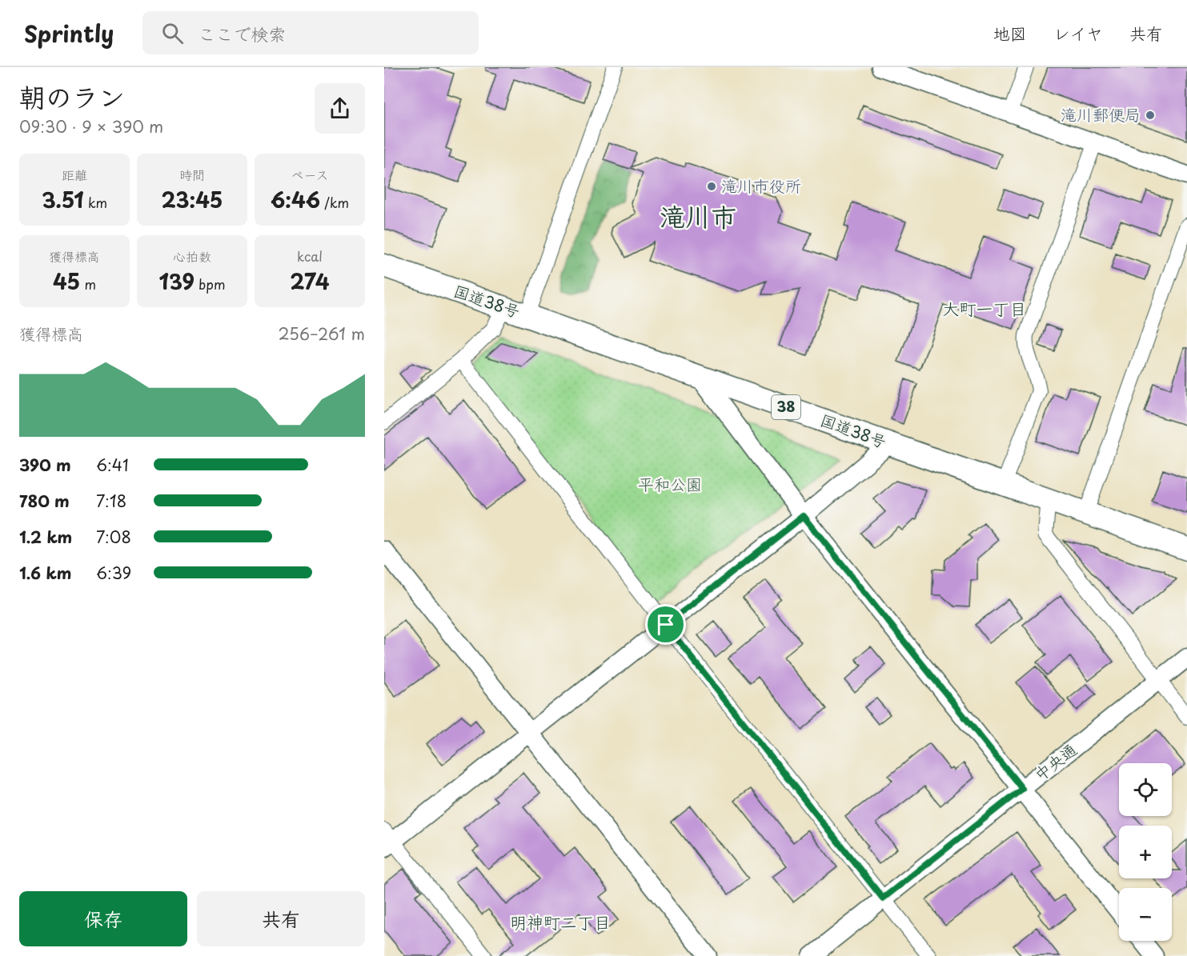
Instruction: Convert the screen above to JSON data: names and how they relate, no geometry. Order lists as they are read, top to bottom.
{
  "streets": {
    "highway": ["国道38号", "38"],
    "street": ["中央通"]
  },
  "districts": ["滝川市", "大町一丁目", "明神町二丁目"],
  "parks": ["平和公園"],
  "places": ["滝川郵便局", "滝川市役所"],
  "page": {
    "header": "Sprintly",
    "search": "ここで検索",
    "nav": ["地図", "レイヤ", "共有"],
    "heading": ["朝のラン", "09:30 · 9 × 390 m"],
    "stats": [
      ["距離", "3.51 km"],
      ["時間", "23:45"],
      ["ペース", "6:46 /km"],
      ["獲得標高", "45 m"],
      ["心拍数", "139 bpm"],
      ["kcal", "274"]
    ],
    "chart": ["獲得標高", "256–261 m"],
    "list": [
      {
        "name": "390 m",
        "note": "6:41"
      },
      {
        "name": "780 m",
        "note": "7:18"
      },
      {
        "name": "1.2 km",
        "note": "7:08"
      },
      {
        "name": "1.6 km",
        "note": "6:39"
      }
    ],
    "map_buttons": ["+", "−"],
    "buttons": ["保存", "共有"]
  }
}
